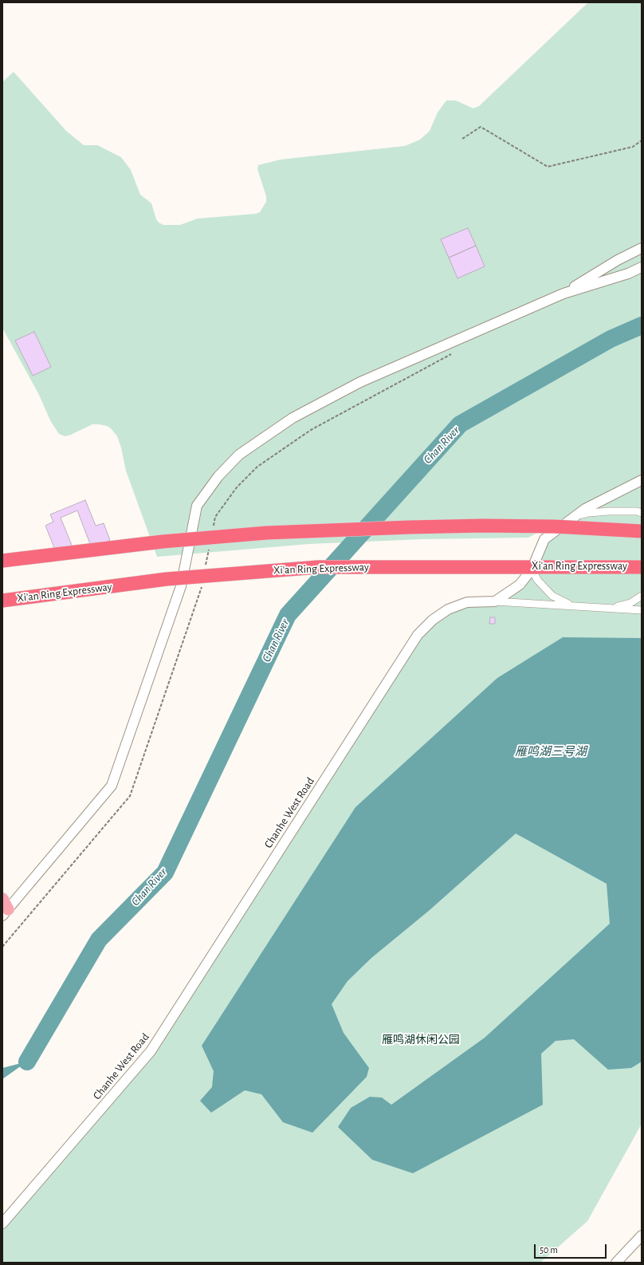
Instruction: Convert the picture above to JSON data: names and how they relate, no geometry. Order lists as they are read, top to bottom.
{
  "streets": {
    "highway": ["Xi'an Ring Expressway"],
    "street": ["Chanhe West Road"]
  },
  "water": ["Chan River", "雁鸣湖三号湖"],
  "parks": ["雁鸣湖休闲公园"],
  "scale_bar": "50 m"
}
